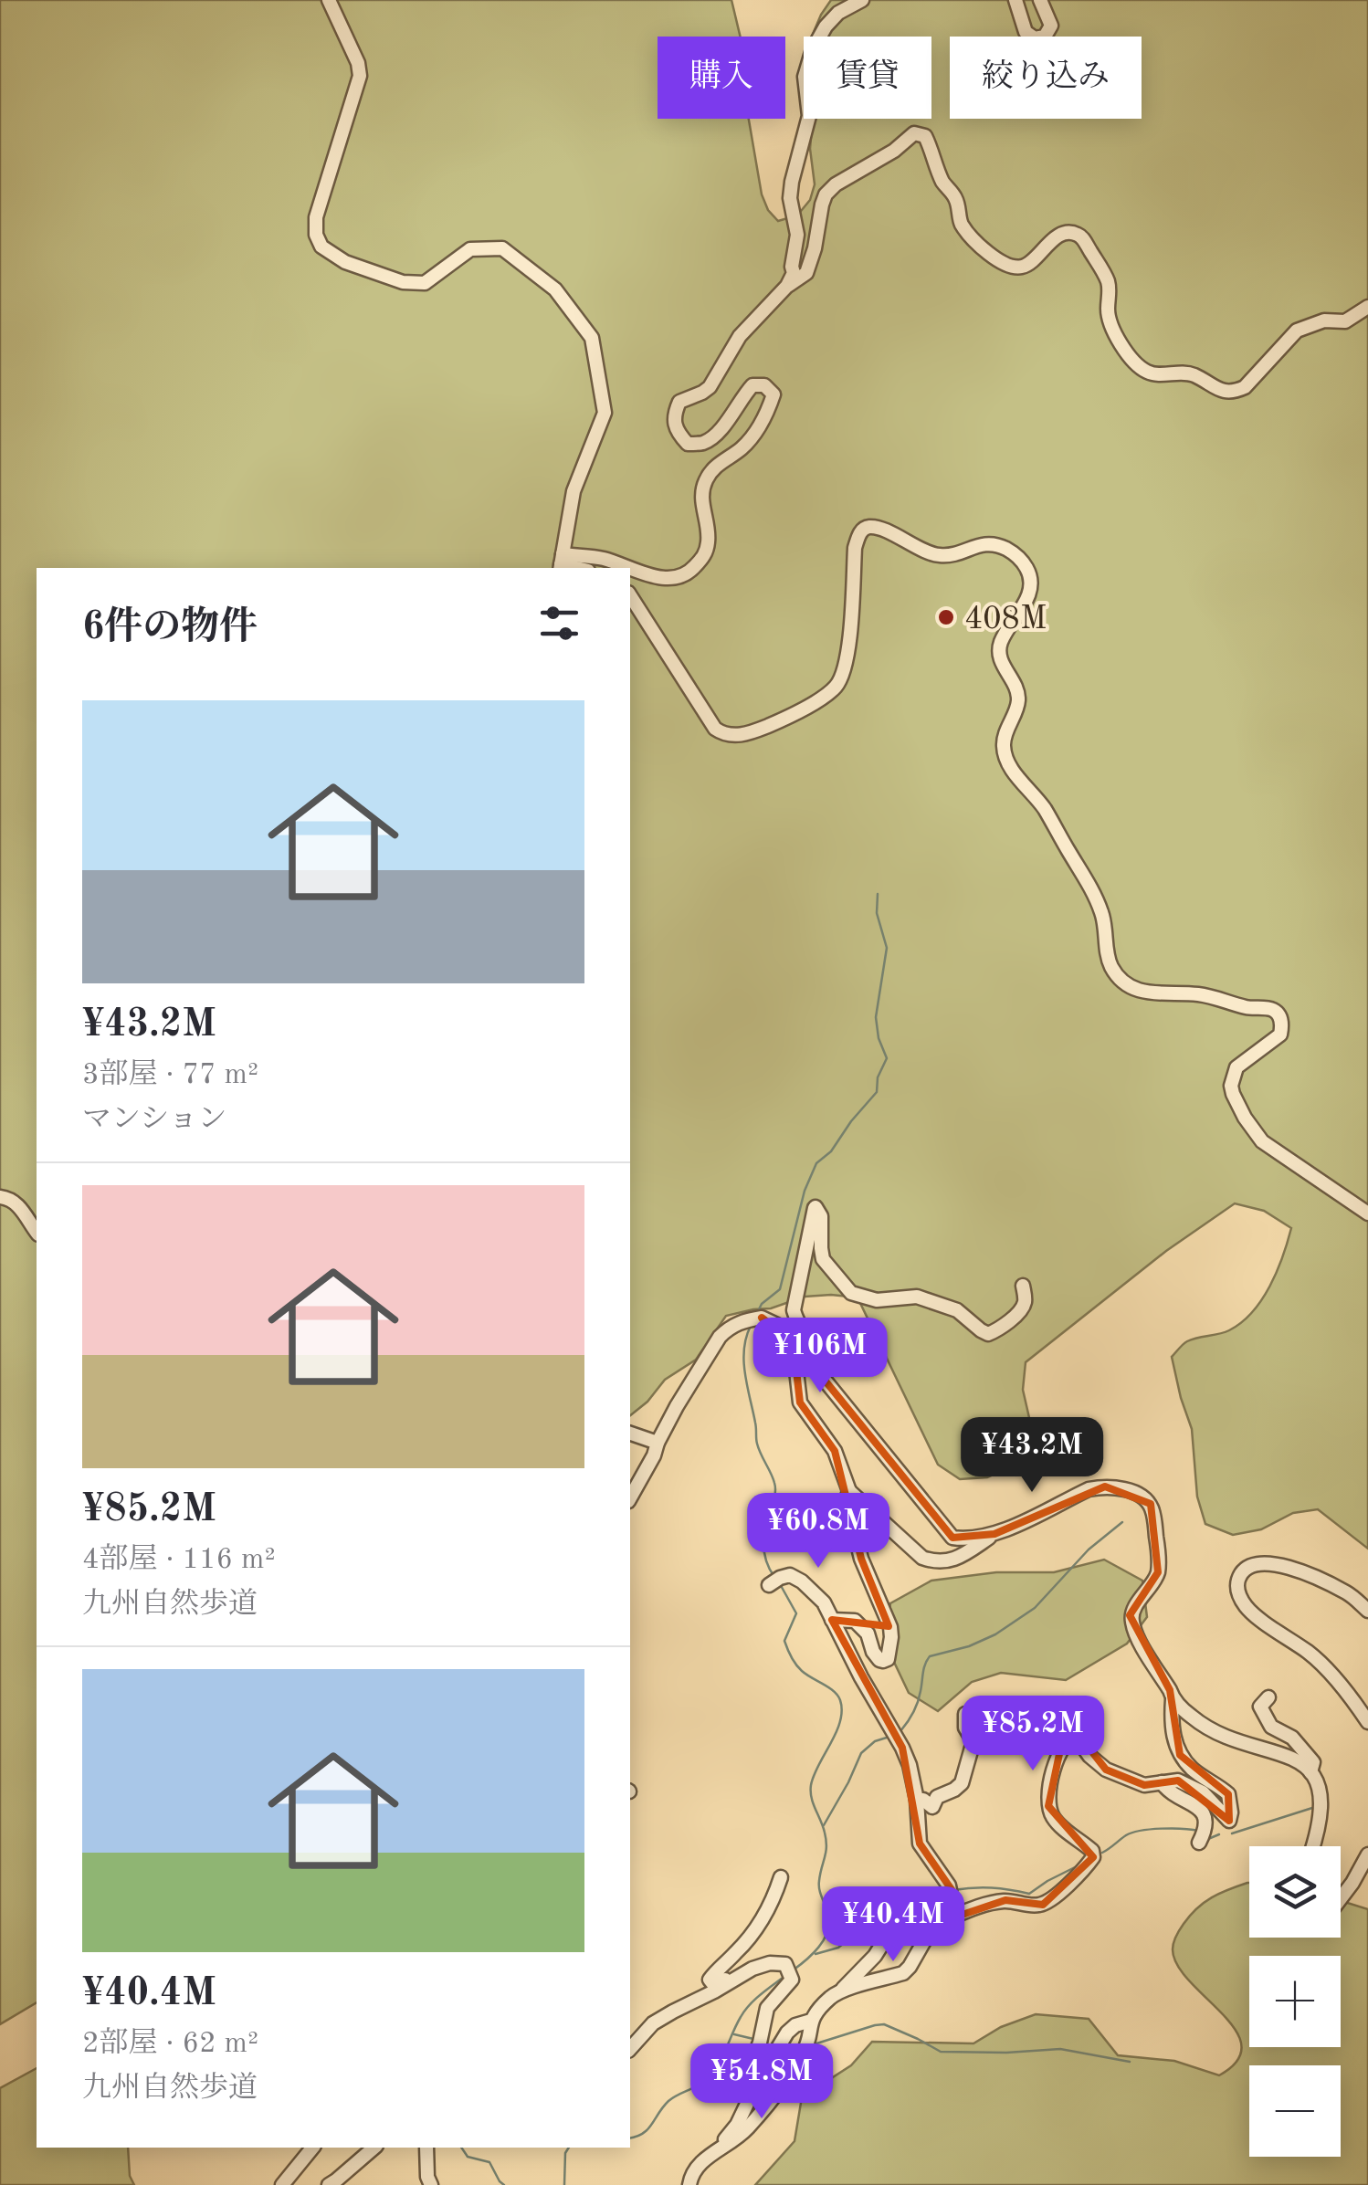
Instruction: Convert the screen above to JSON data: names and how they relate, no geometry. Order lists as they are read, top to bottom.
{
  "places": ["408M"],
  "page": {
    "chip": ["購入", "賃貸", "絞り込み"],
    "heading": "6件の物件",
    "list": [
      {
        "name": "¥43.2M",
        "note": "3部屋 · 77 m² · マンション"
      },
      {
        "name": "¥85.2M",
        "note": "4部屋 · 116 m² · 九州自然歩道"
      },
      {
        "name": "¥40.4M",
        "note": "2部屋 · 62 m² · 九州自然歩道"
      }
    ],
    "price": [
      "¥106M",
      "¥43.2M",
      "¥60.8M",
      "¥85.2M",
      "¥40.4M",
      "¥54.8M"
    ],
    "map_buttons": ["+", "−"]
  }
}
